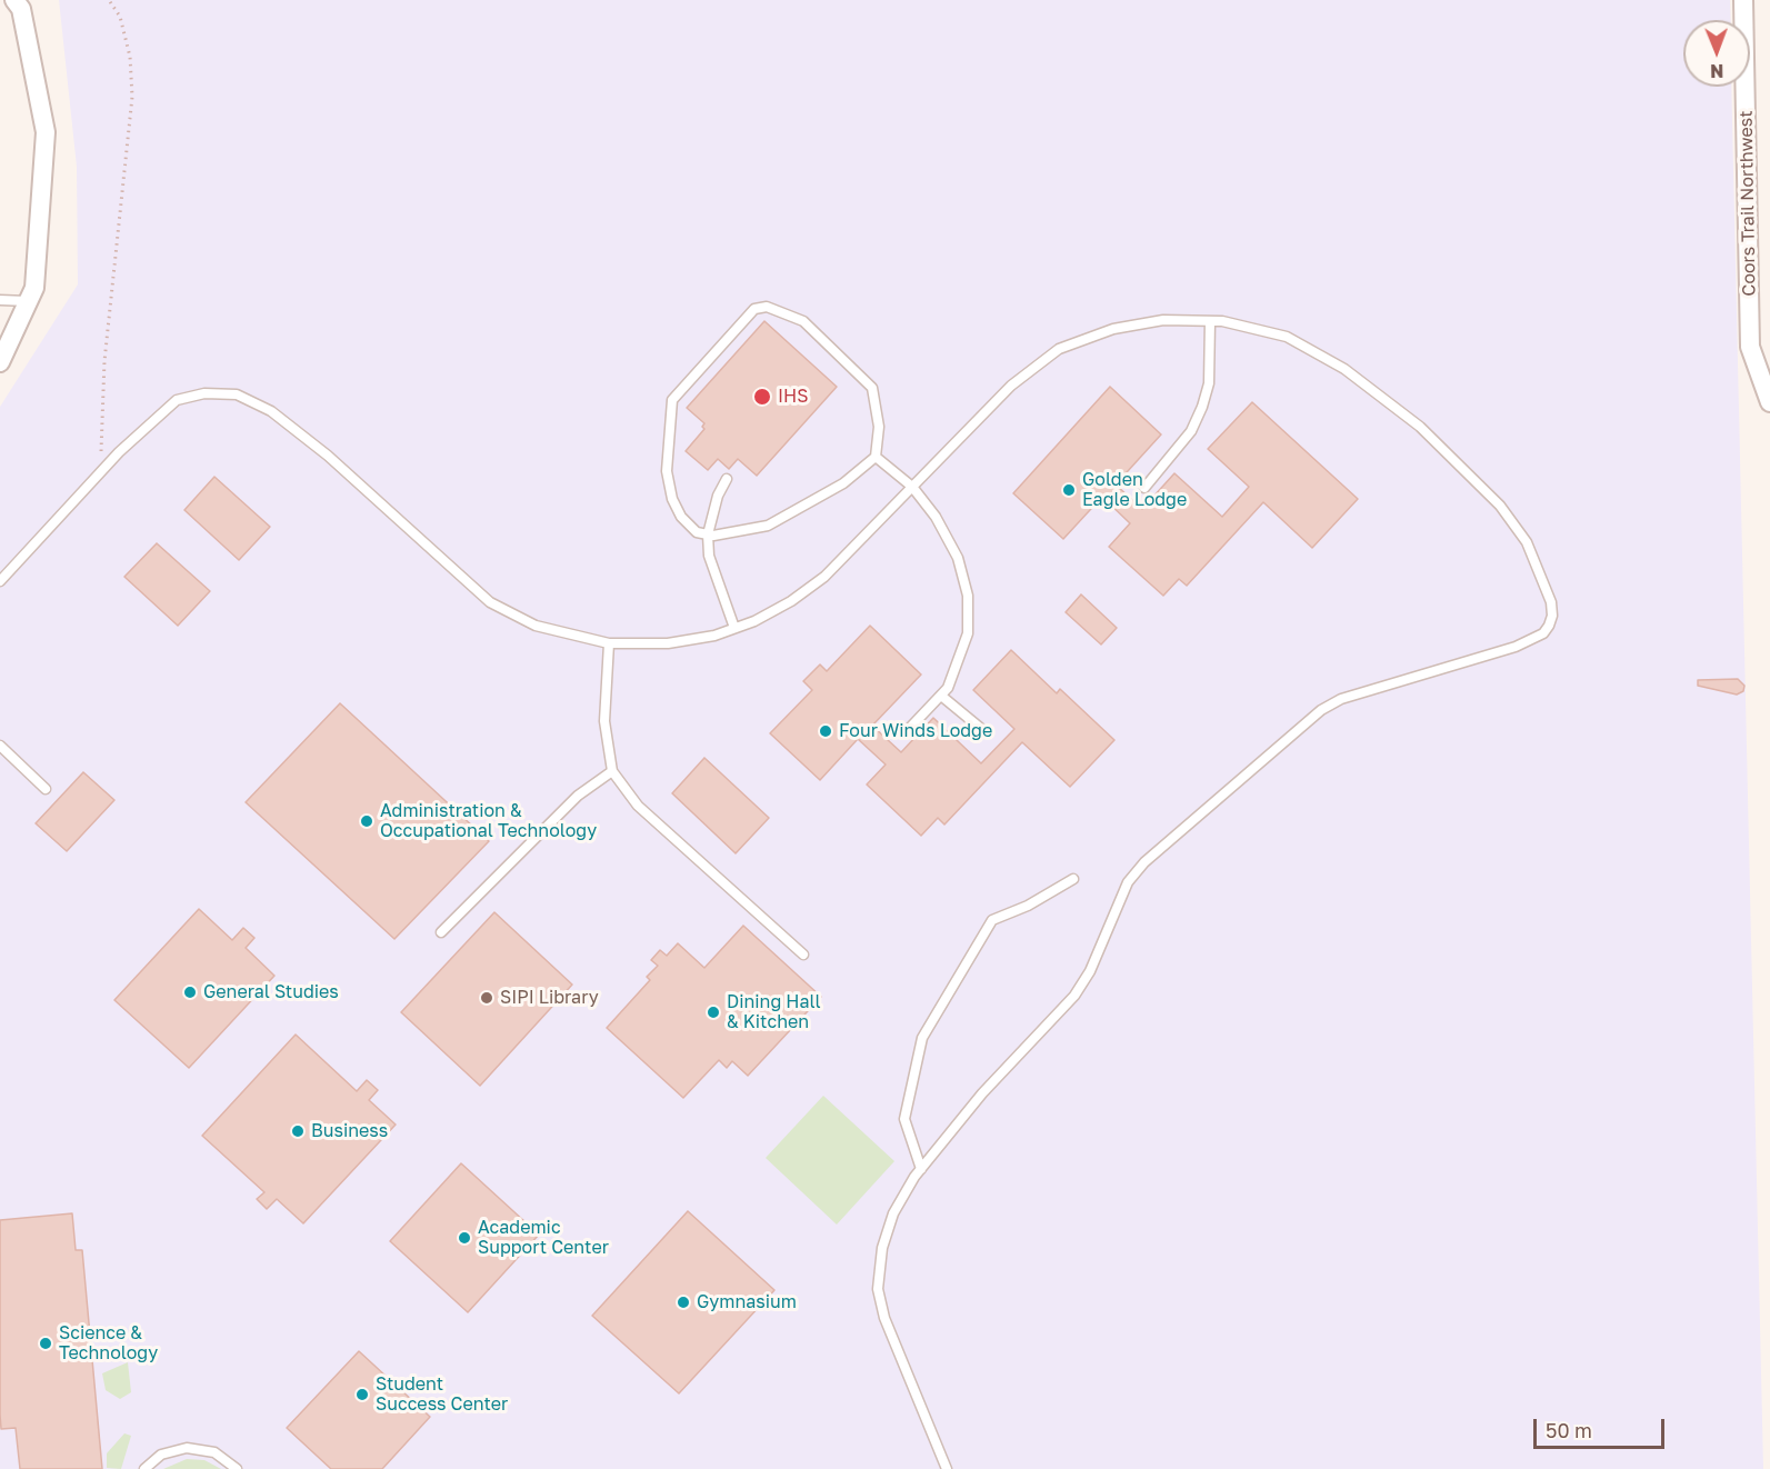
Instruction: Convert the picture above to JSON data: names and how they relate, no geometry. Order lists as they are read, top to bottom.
{
  "streets": {
    "street": ["Coors Trail Northwest"]
  },
  "places": [
    "IHS",
    "Golden Eagle Lodge",
    "Four Winds Lodge",
    "Administration & Occupational Technology",
    "General Studies",
    "SIPI Library",
    "Dining Hall & Kitchen",
    "Business",
    "Academic Support Center",
    "Gymnasium",
    "Science & Technology",
    "Student Success Center"
  ],
  "scale_bar": "50 m",
  "north": "bottom"
}
